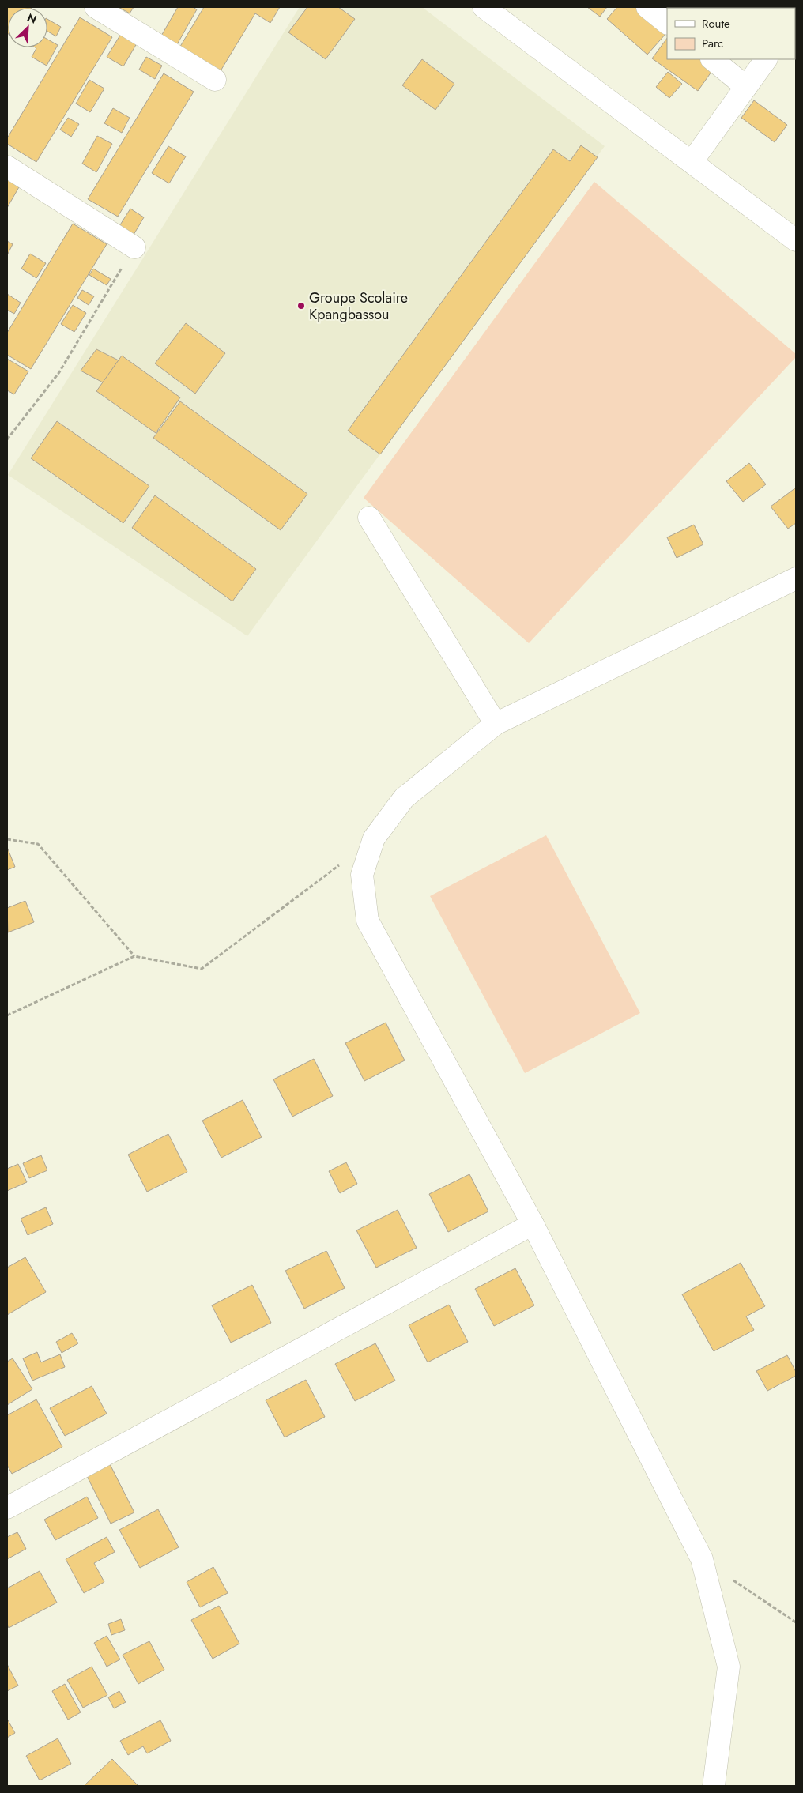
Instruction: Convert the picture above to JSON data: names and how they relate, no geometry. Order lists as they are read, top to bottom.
{
  "places": ["Groupe Scolaire Kpangbassou"],
  "legend": ["Route", "Parc"],
  "north": "top right"
}
